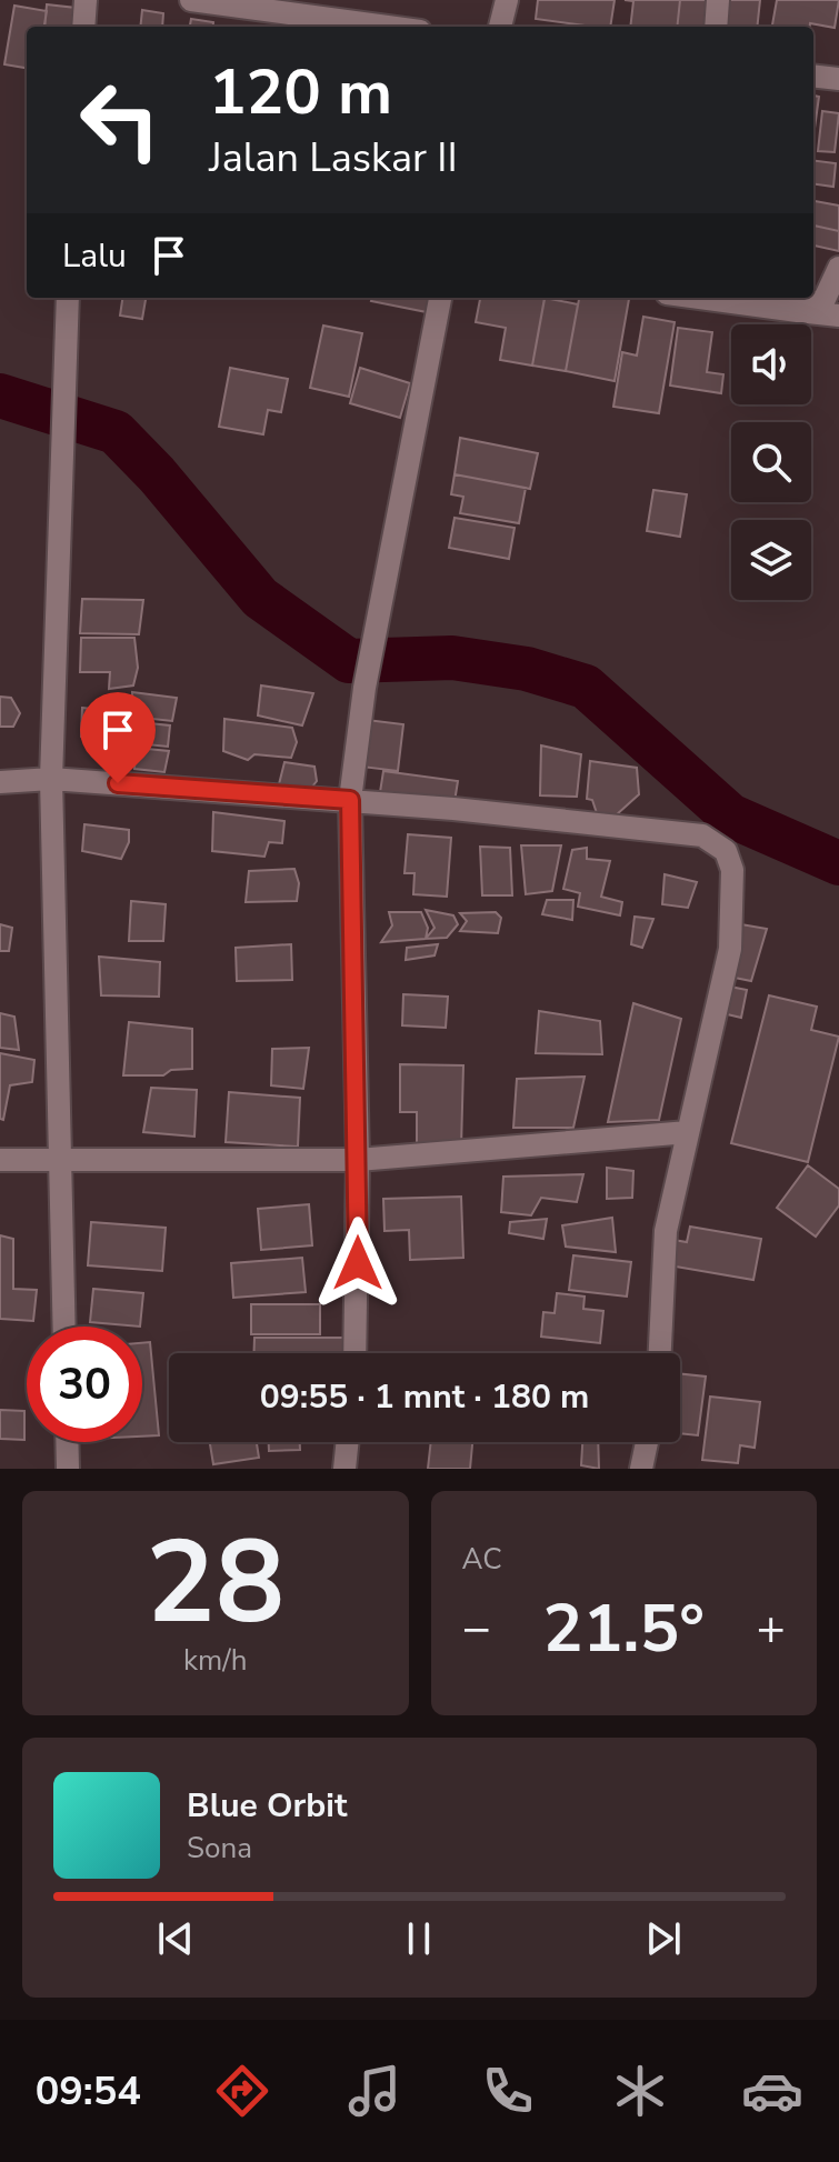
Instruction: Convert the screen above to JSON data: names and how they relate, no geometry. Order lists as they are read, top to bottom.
{
  "page": {
    "turn": ["120 m", "Jalan Laskar II"],
    "then": "Lalu",
    "limit": "30",
    "trip": "09:55 · 1 mnt · 180 m",
    "tile": [
      ["28", "km/h"],
      "AC"
    ],
    "heat": ["−", "21.5°", "+"],
    "song": ["Blue Orbit", "Sona"],
    "tabs": "09:54"
  }
}
